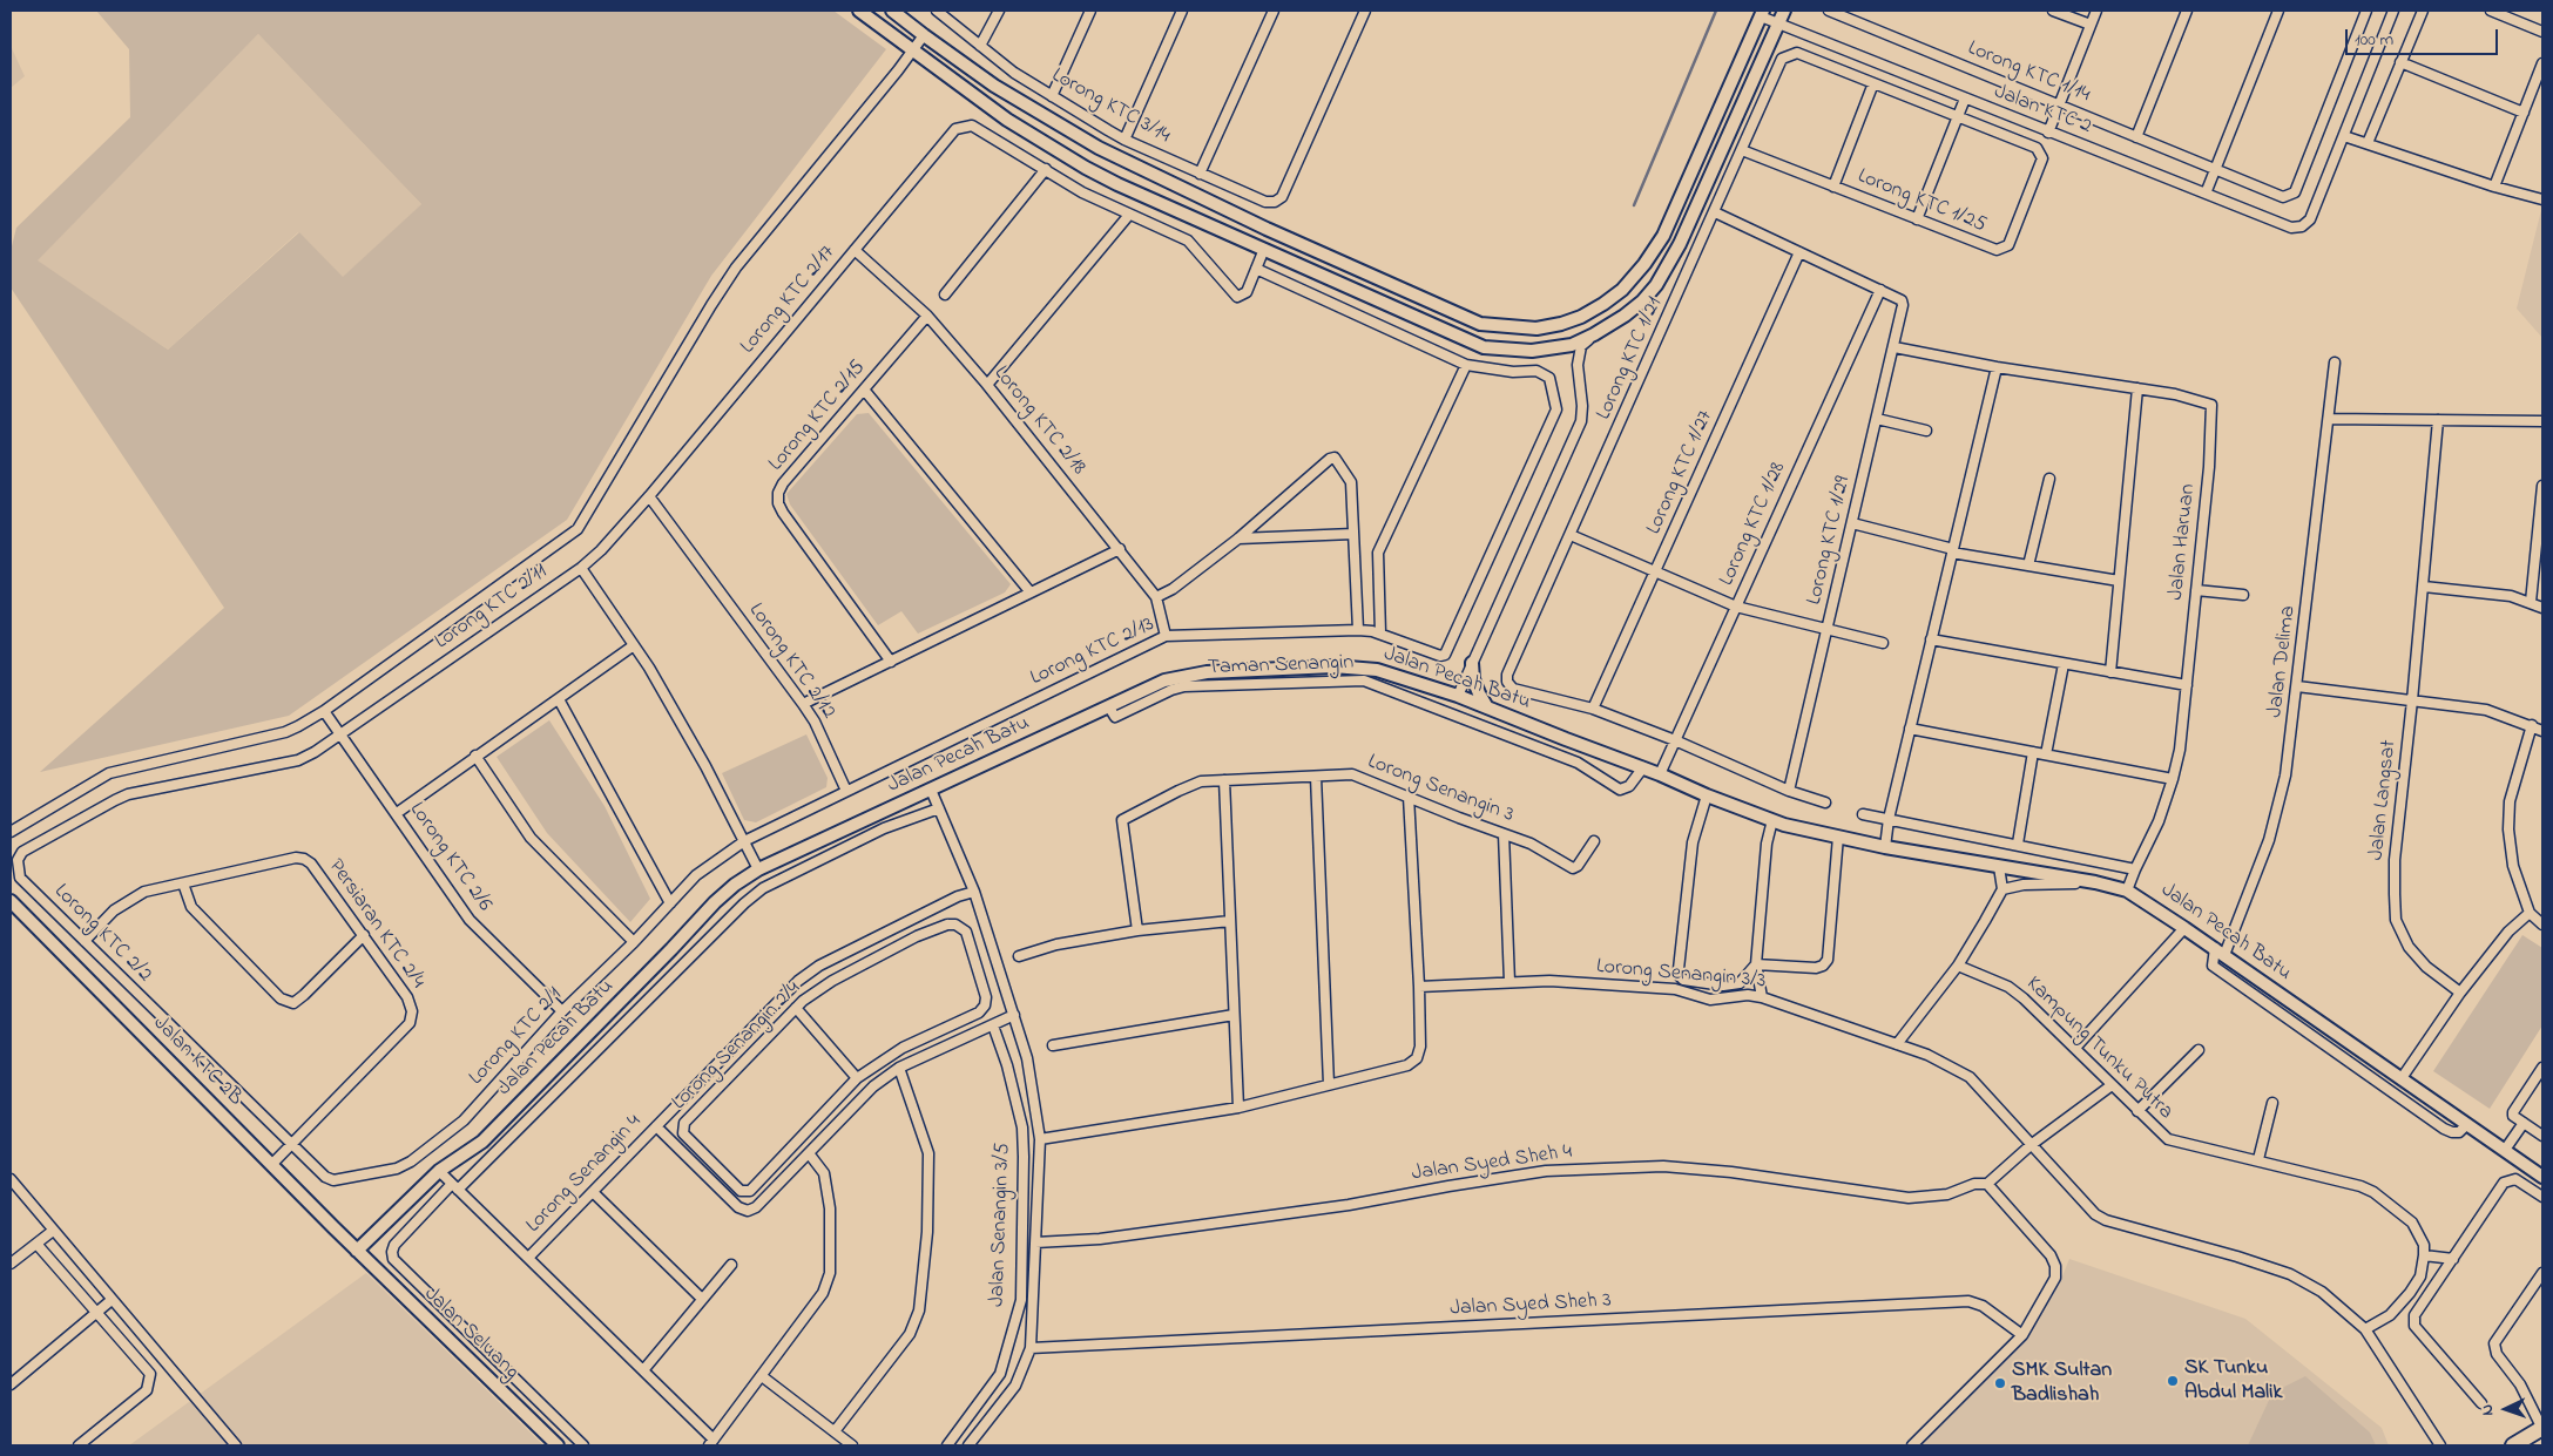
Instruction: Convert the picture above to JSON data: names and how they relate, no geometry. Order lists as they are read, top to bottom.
{
  "streets": {
    "street": [
      "Lorong KTC 1/14",
      "Lorong KTC 3/14",
      "Jalan KTC 2",
      "Lorong KTC 1/25",
      "Lorong KTC 2/17",
      "Lorong KTC 1/21",
      "Lorong KTC 2/15",
      "Lorong KTC 2/18",
      "Lorong KTC 1/27",
      "Lorong KTC 1/28",
      "Lorong KTC 1/29",
      "Jalan Haruan",
      "Lorong KTC 2/11",
      "Lorong KTC 2/13",
      "Lorong KTC 2/12",
      "Jalan Delima",
      "Taman Senangin",
      "Jalan Pecah Batu",
      "Lorong Senangin 3",
      "Jalan Langsat",
      "Lorong KTC 2/6",
      "Persiaran KTC 2/4",
      "Lorong KTC 2/2",
      "Lorong Senangin 3/3",
      "Lorong KTC 2/1",
      "Lorong Senangin 2/4",
      "Kampung Tunku Putra",
      "Jalan KTC 2B",
      "Jalan Syed Sheh 4",
      "Lorong Senangin 4",
      "Jalan Senangin 3/5",
      "Jalan Syed Sheh 3",
      "Jalan Seluang"
    ]
  },
  "crossings": [
    ["Lorong KTC 1/25", "Lorong KTC 1/21"],
    ["Lorong KTC 2/17", "Lorong KTC 2/18"],
    ["Lorong KTC 2/17", "Lorong KTC 2/11"],
    ["Lorong KTC 2/17", "Lorong KTC 2/12"],
    ["Lorong KTC 1/21", "Lorong KTC 1/27"],
    ["Lorong KTC 1/21", "Lorong KTC 1/28"],
    ["Lorong KTC 1/21", "Lorong KTC 1/29"],
    ["Lorong KTC 2/15", "Lorong KTC 2/18"],
    ["Lorong KTC 2/18", "Lorong KTC 2/13"],
    ["Lorong KTC 1/28", "Lorong KTC 1/29"],
    ["Lorong KTC 1/28", "Jalan Pecah Batu"],
    ["Lorong KTC 1/29", "Jalan Haruan"],
    ["Jalan Haruan", "Jalan Pecah Batu"],
    ["Lorong KTC 2/11", "Lorong KTC 2/12"],
    ["Lorong KTC 2/11", "Lorong KTC 2/6"],
    ["Lorong KTC 2/11", "Lorong KTC 2/2"],
    ["Lorong KTC 2/13", "Lorong KTC 2/12"],
    ["Jalan Delima", "Jalan Pecah Batu"],
    ["Taman Senangin", "Jalan Pecah Batu"],
    ["Jalan Pecah Batu", "Jalan KTC 2B"],
    ["Jalan Pecah Batu", "Jalan Seluang"],
    ["Lorong KTC 2/6", "Lorong KTC 2/1"],
    ["Persiaran KTC 2/4", "Lorong KTC 2/2"],
    ["Persiaran KTC 2/4", "Lorong KTC 2/1"],
    ["Persiaran KTC 2/4", "Jalan KTC 2B"],
    ["Lorong KTC 2/2", "Lorong KTC 2/1"],
    ["Lorong Senangin 2/4", "Lorong Senangin 4"],
    ["Lorong Senangin 2/4", "Jalan Senangin 3/5"],
    ["Jalan KTC 2B", "Jalan Seluang"]
  ],
  "places": ["SK Tunku Abdul Malik", "SMK Sultan Badlishah"],
  "scale_bar": "100 m",
  "north": "left"
}
